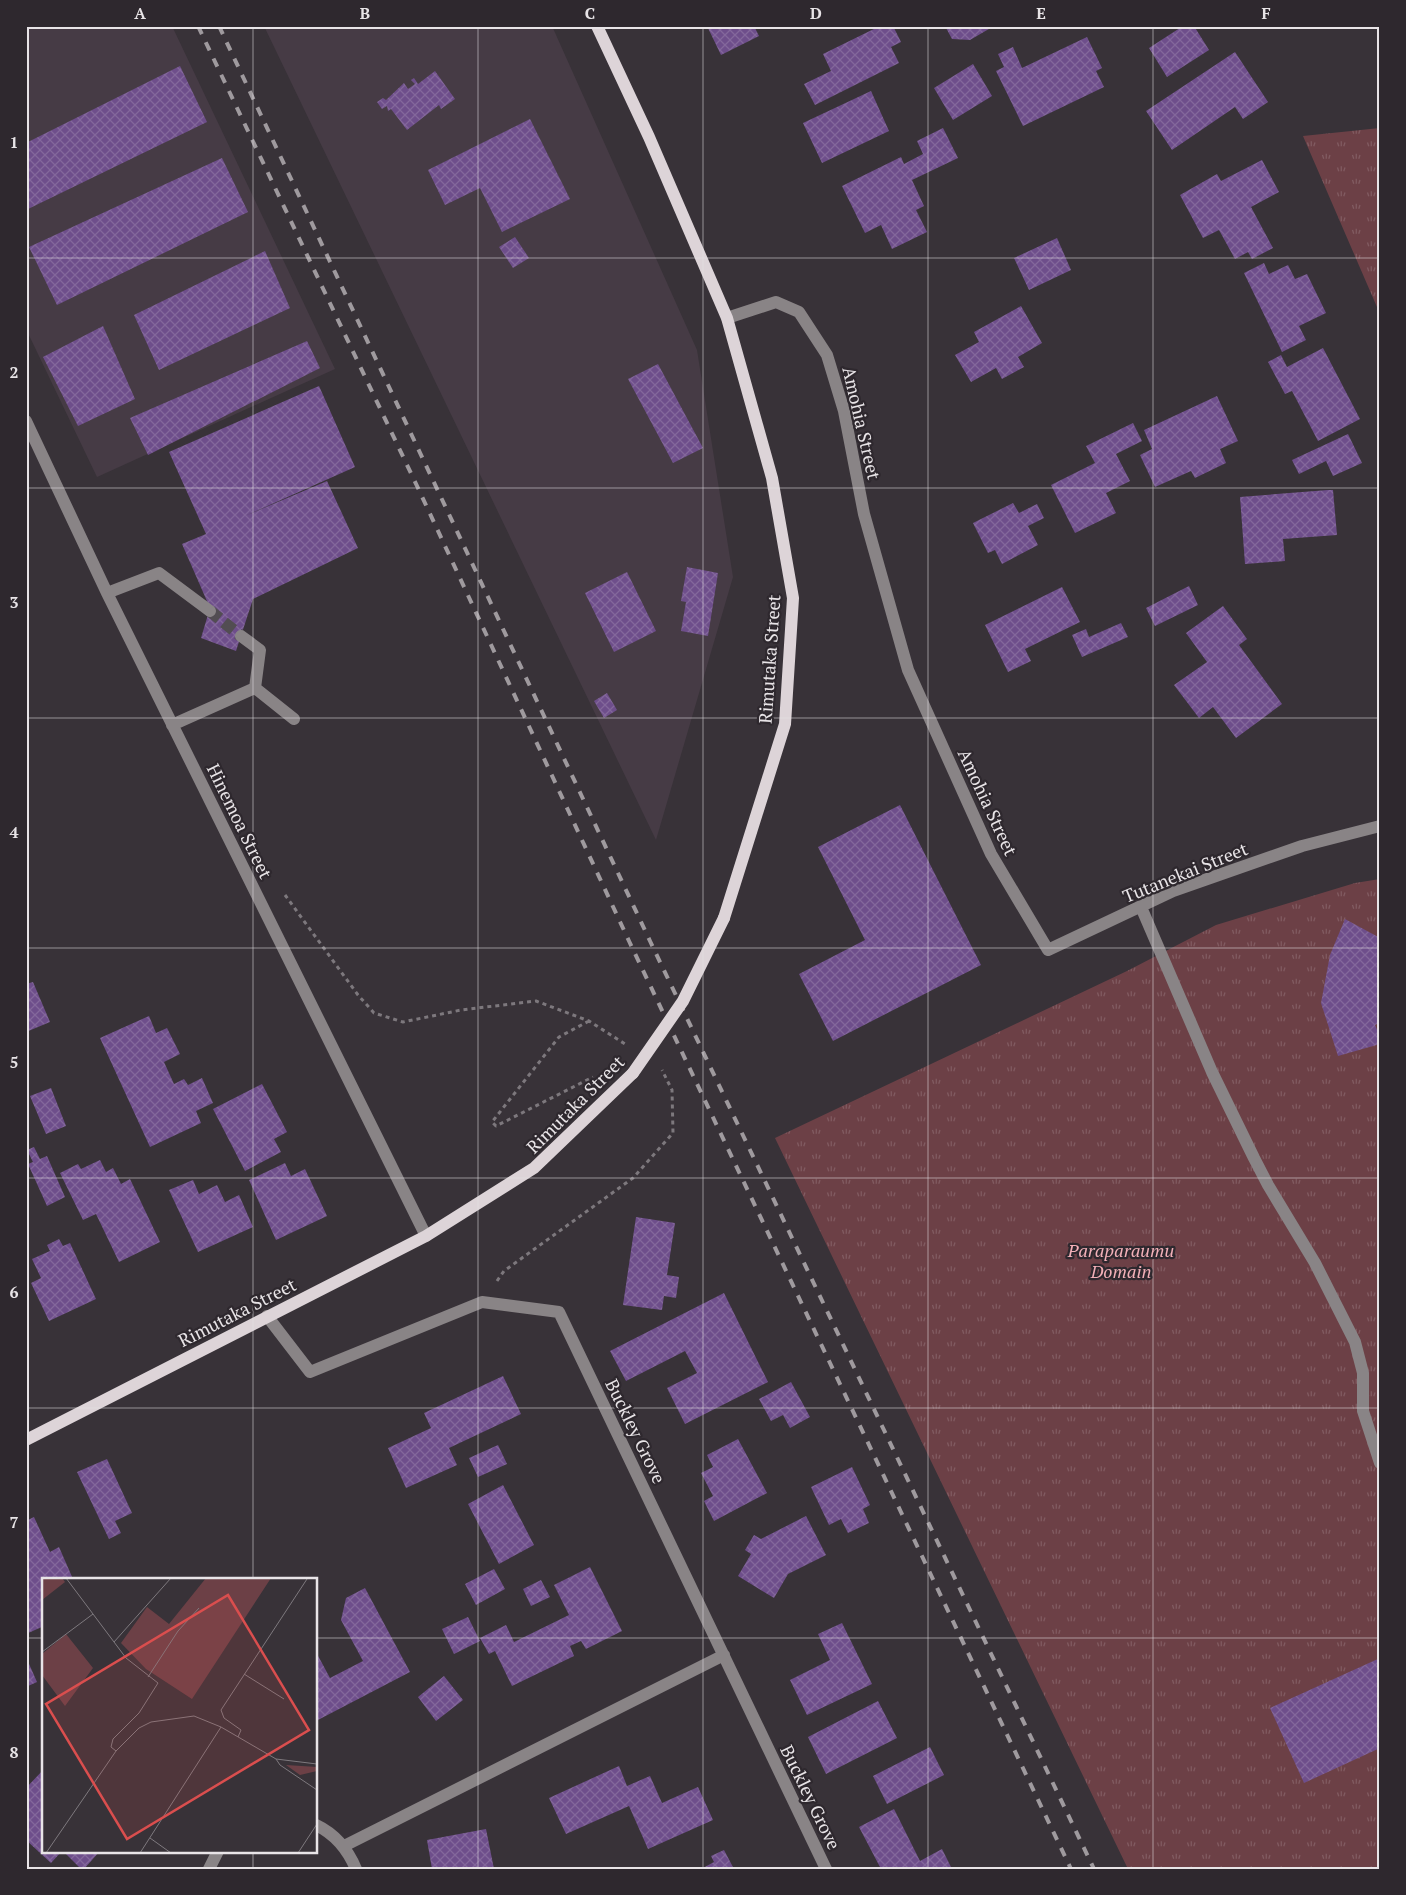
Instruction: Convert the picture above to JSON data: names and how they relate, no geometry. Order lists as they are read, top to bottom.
{
  "streets": {
    "main road": ["Rimutaka Street"],
    "street": [
      "Amohia Street",
      "Hinemoa Street",
      "Tutanekai Street",
      "Buckley Grove"
    ]
  },
  "crossings": [
    ["Amohia Street", "Rimutaka Street"],
    ["Amohia Street", "Tutanekai Street"],
    ["Rimutaka Street", "Hinemoa Street"],
    ["Rimutaka Street", "Buckley Grove"]
  ],
  "parks": ["Paraparaumu Domain"],
  "grid": {
    "columns": [
      "A",
      "B",
      "C",
      "D",
      "E",
      "F"
    ],
    "rows": [
      "1",
      "2",
      "3",
      "4",
      "5",
      "6",
      "7",
      "8"
    ]
  }
}
